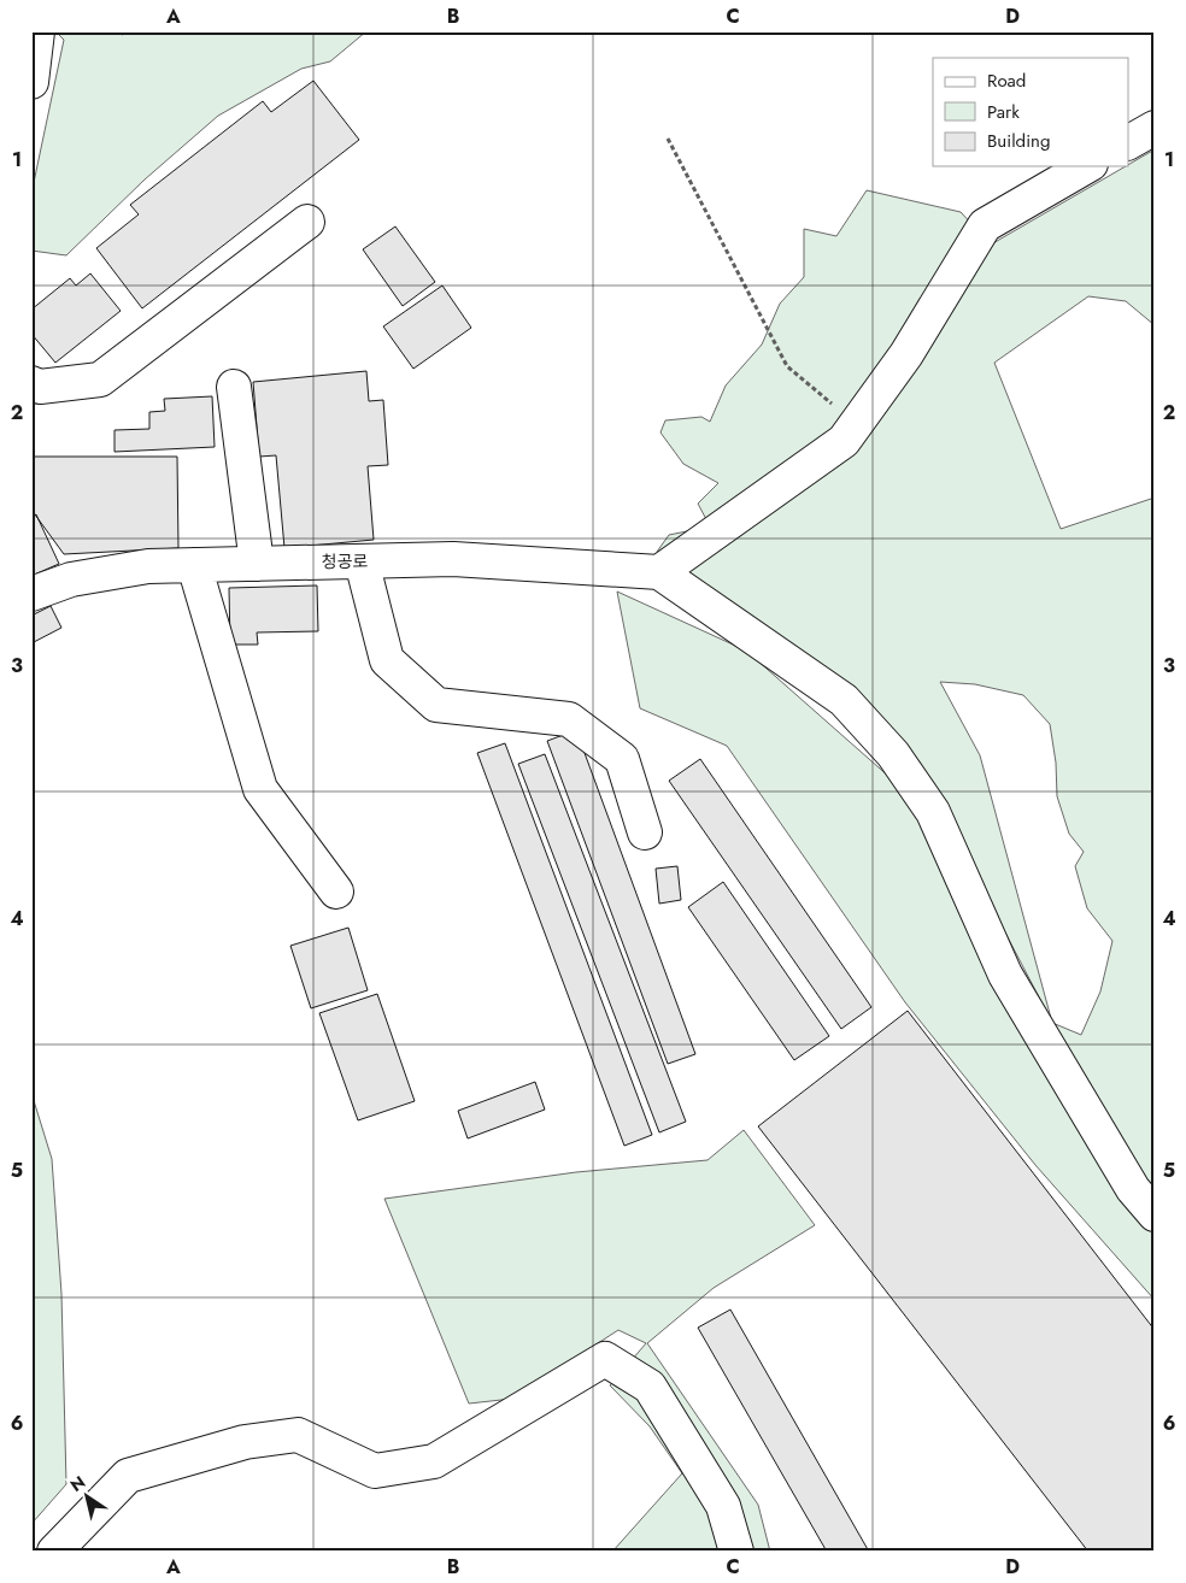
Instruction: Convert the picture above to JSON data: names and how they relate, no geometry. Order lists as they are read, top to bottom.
{
  "streets": {
    "street": ["청공로"]
  },
  "legend": ["Road", "Park", "Building"],
  "north": "top left",
  "grid": {
    "columns": [
      "A",
      "B",
      "C",
      "D"
    ],
    "rows": [
      "1",
      "2",
      "3",
      "4",
      "5",
      "6"
    ]
  }
}
